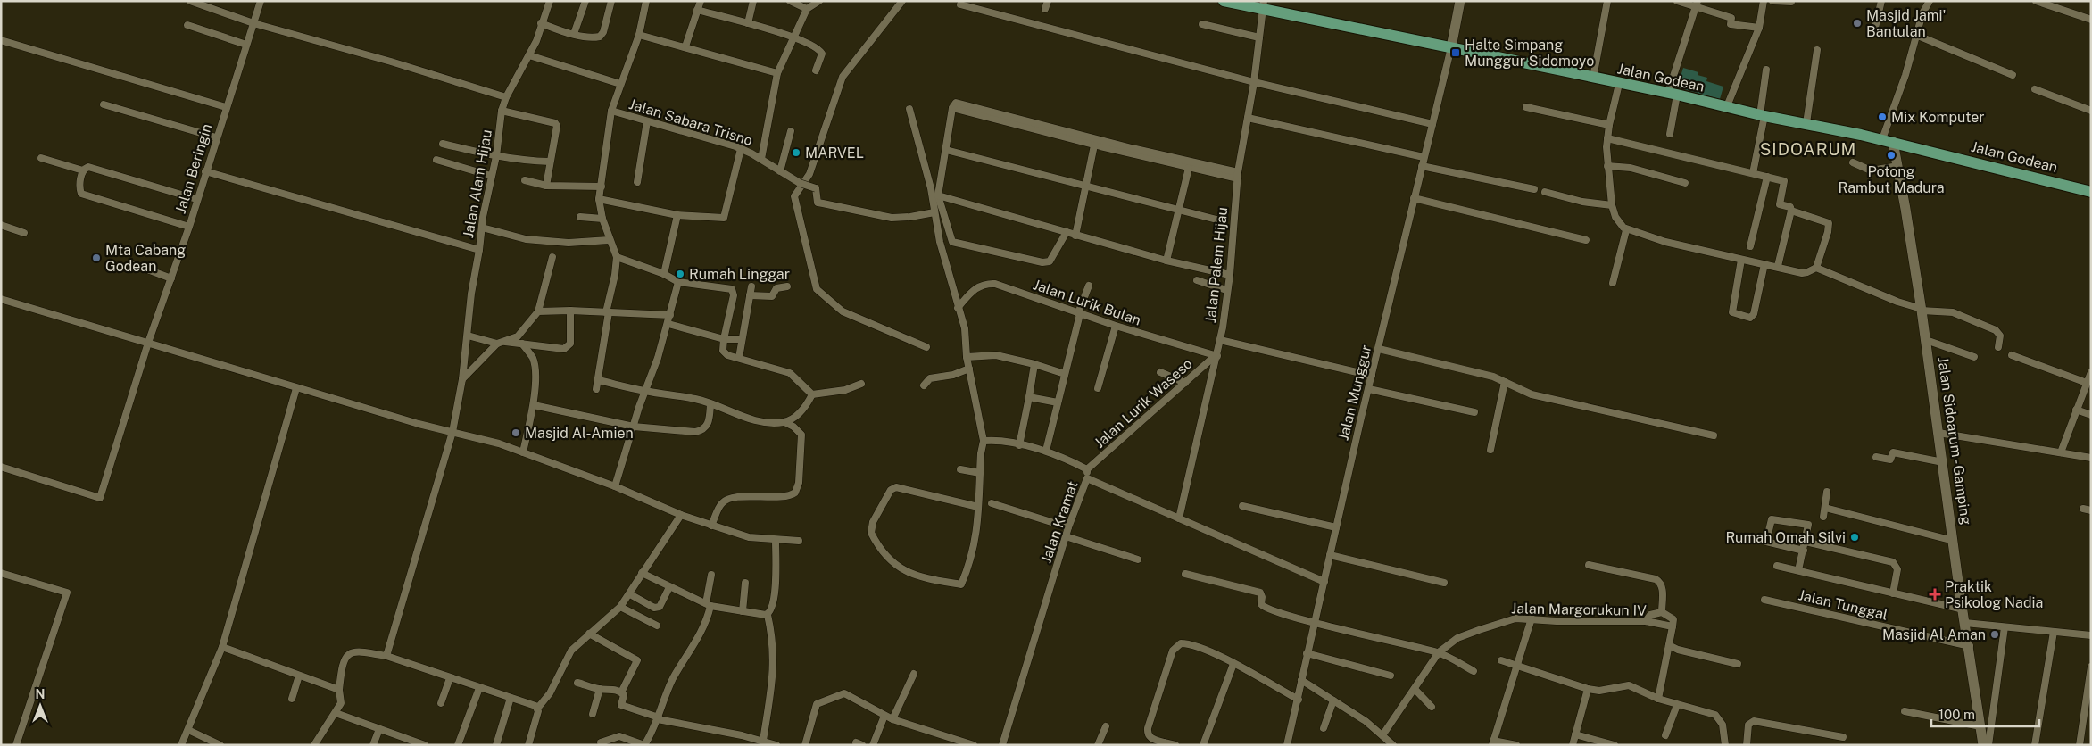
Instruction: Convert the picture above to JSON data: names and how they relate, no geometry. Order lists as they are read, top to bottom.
{
  "streets": {
    "main road": ["Jalan Godean", "Jalan Sidoarum - Gamping"],
    "street": [
      "Jalan Sabara Trisno",
      "Jalan Beringin",
      "Jalan Alam Hijau",
      "Jalan Palem Hijau",
      "Jalan Lurik Bulan",
      "Jalan Munggur",
      "Jalan Lurik Waseso",
      "Jalan Kramat",
      "Jalan Tunggal",
      "Jalan Margorukun IV"
    ]
  },
  "crossings": [
    ["Jalan Godean", "Jalan Palem Hijau"],
    ["Jalan Godean", "Jalan Munggur"],
    ["Jalan Godean", "Jalan Sidoarum - Gamping"],
    ["Jalan Palem Hijau", "Jalan Lurik Bulan"],
    ["Jalan Palem Hijau", "Jalan Lurik Waseso"],
    ["Jalan Palem Hijau", "Jalan Kramat"],
    ["Jalan Lurik Bulan", "Jalan Lurik Waseso"],
    ["Jalan Munggur", "Jalan Kramat"],
    ["Jalan Sidoarum - Gamping", "Jalan Tunggal"]
  ],
  "districts": ["SIDOARUM"],
  "places": {
    "other": [
      "Masjid Jami' Bantulan",
      "Mix Komputer",
      "MARVEL",
      "Potong Rambut Madura",
      "Mta Cabang Godean",
      "Rumah Linggar",
      "Masjid Al-Amien",
      "Rumah Omah Silvi",
      "Masjid Al Aman"
    ],
    "transit": ["Halte Simpang Munggur Sidomoyo"],
    "health": ["Praktik Psikolog Nadia"]
  },
  "scale_bar": "100 m",
  "north": "top"
}
